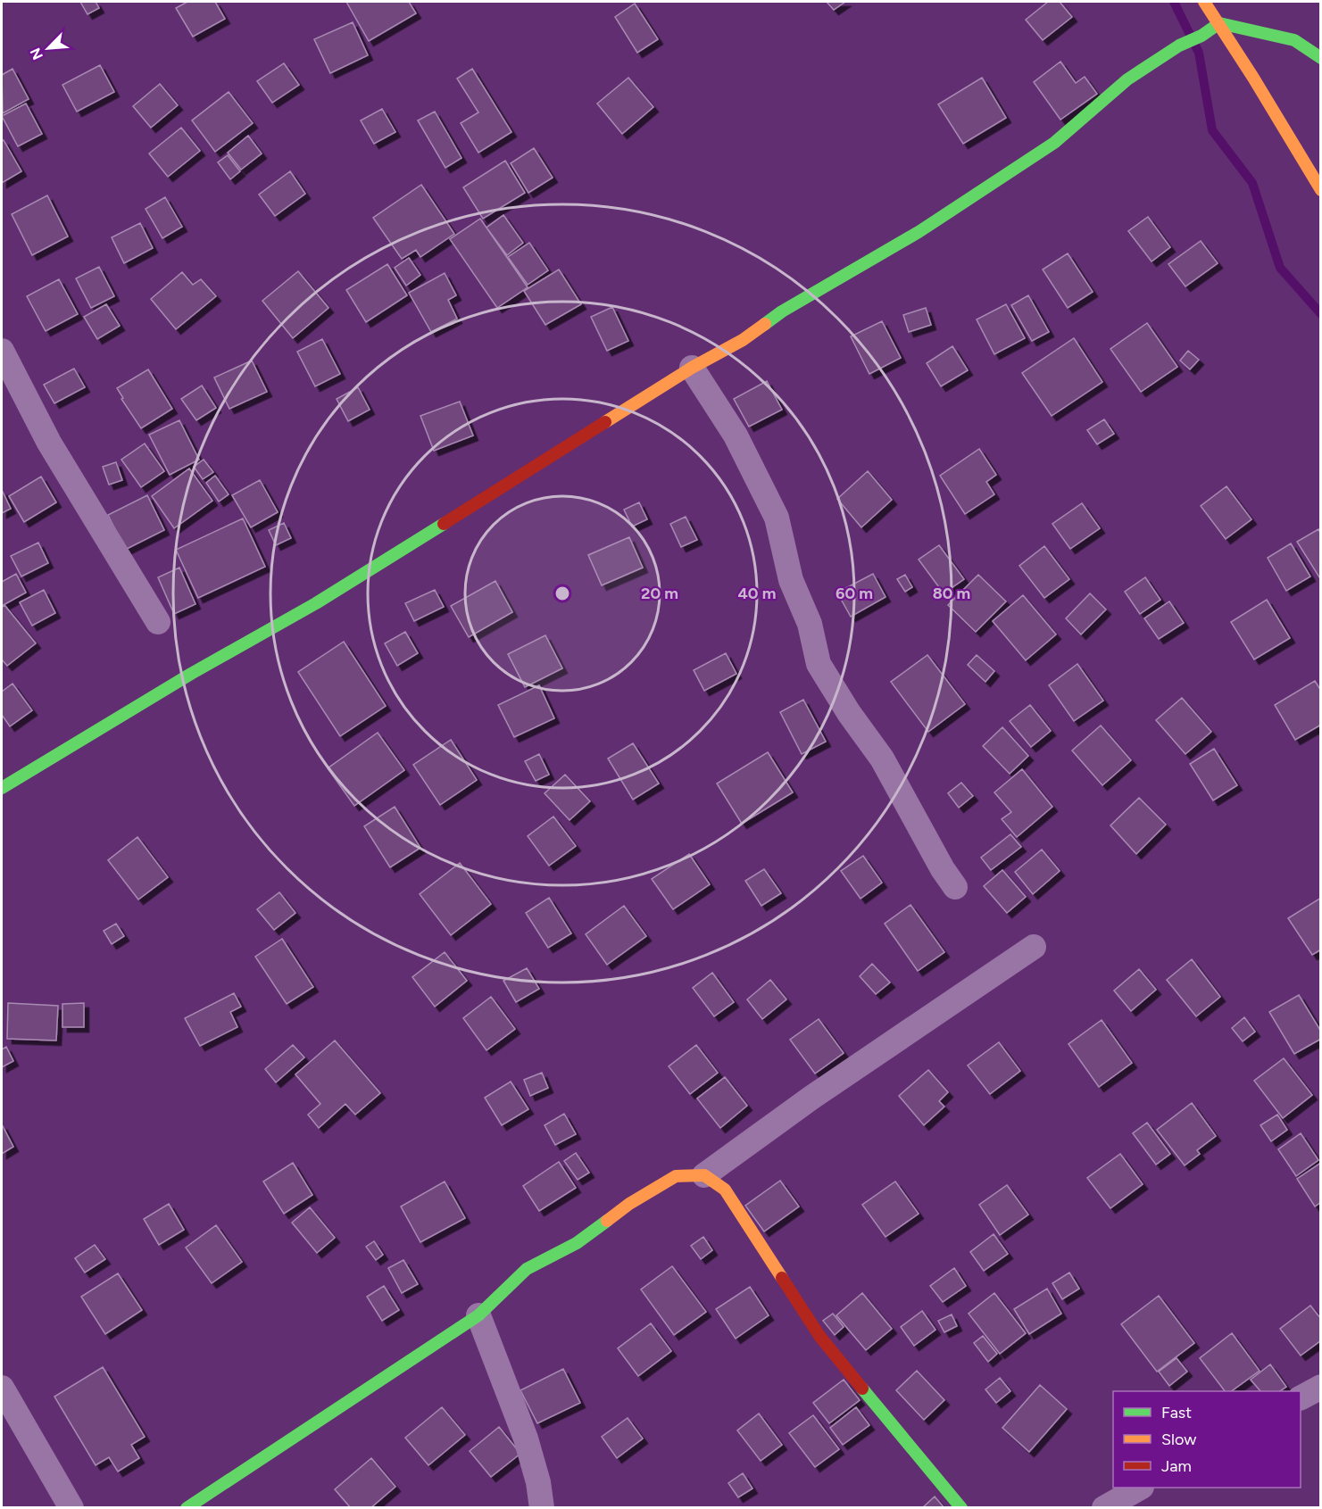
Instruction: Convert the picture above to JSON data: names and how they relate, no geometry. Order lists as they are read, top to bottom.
{
  "legend": ["Fast", "Slow", "Jam"],
  "north": "bottom left",
  "rings": [
    "20 m",
    "40 m",
    "60 m",
    "80 m"
  ]
}
